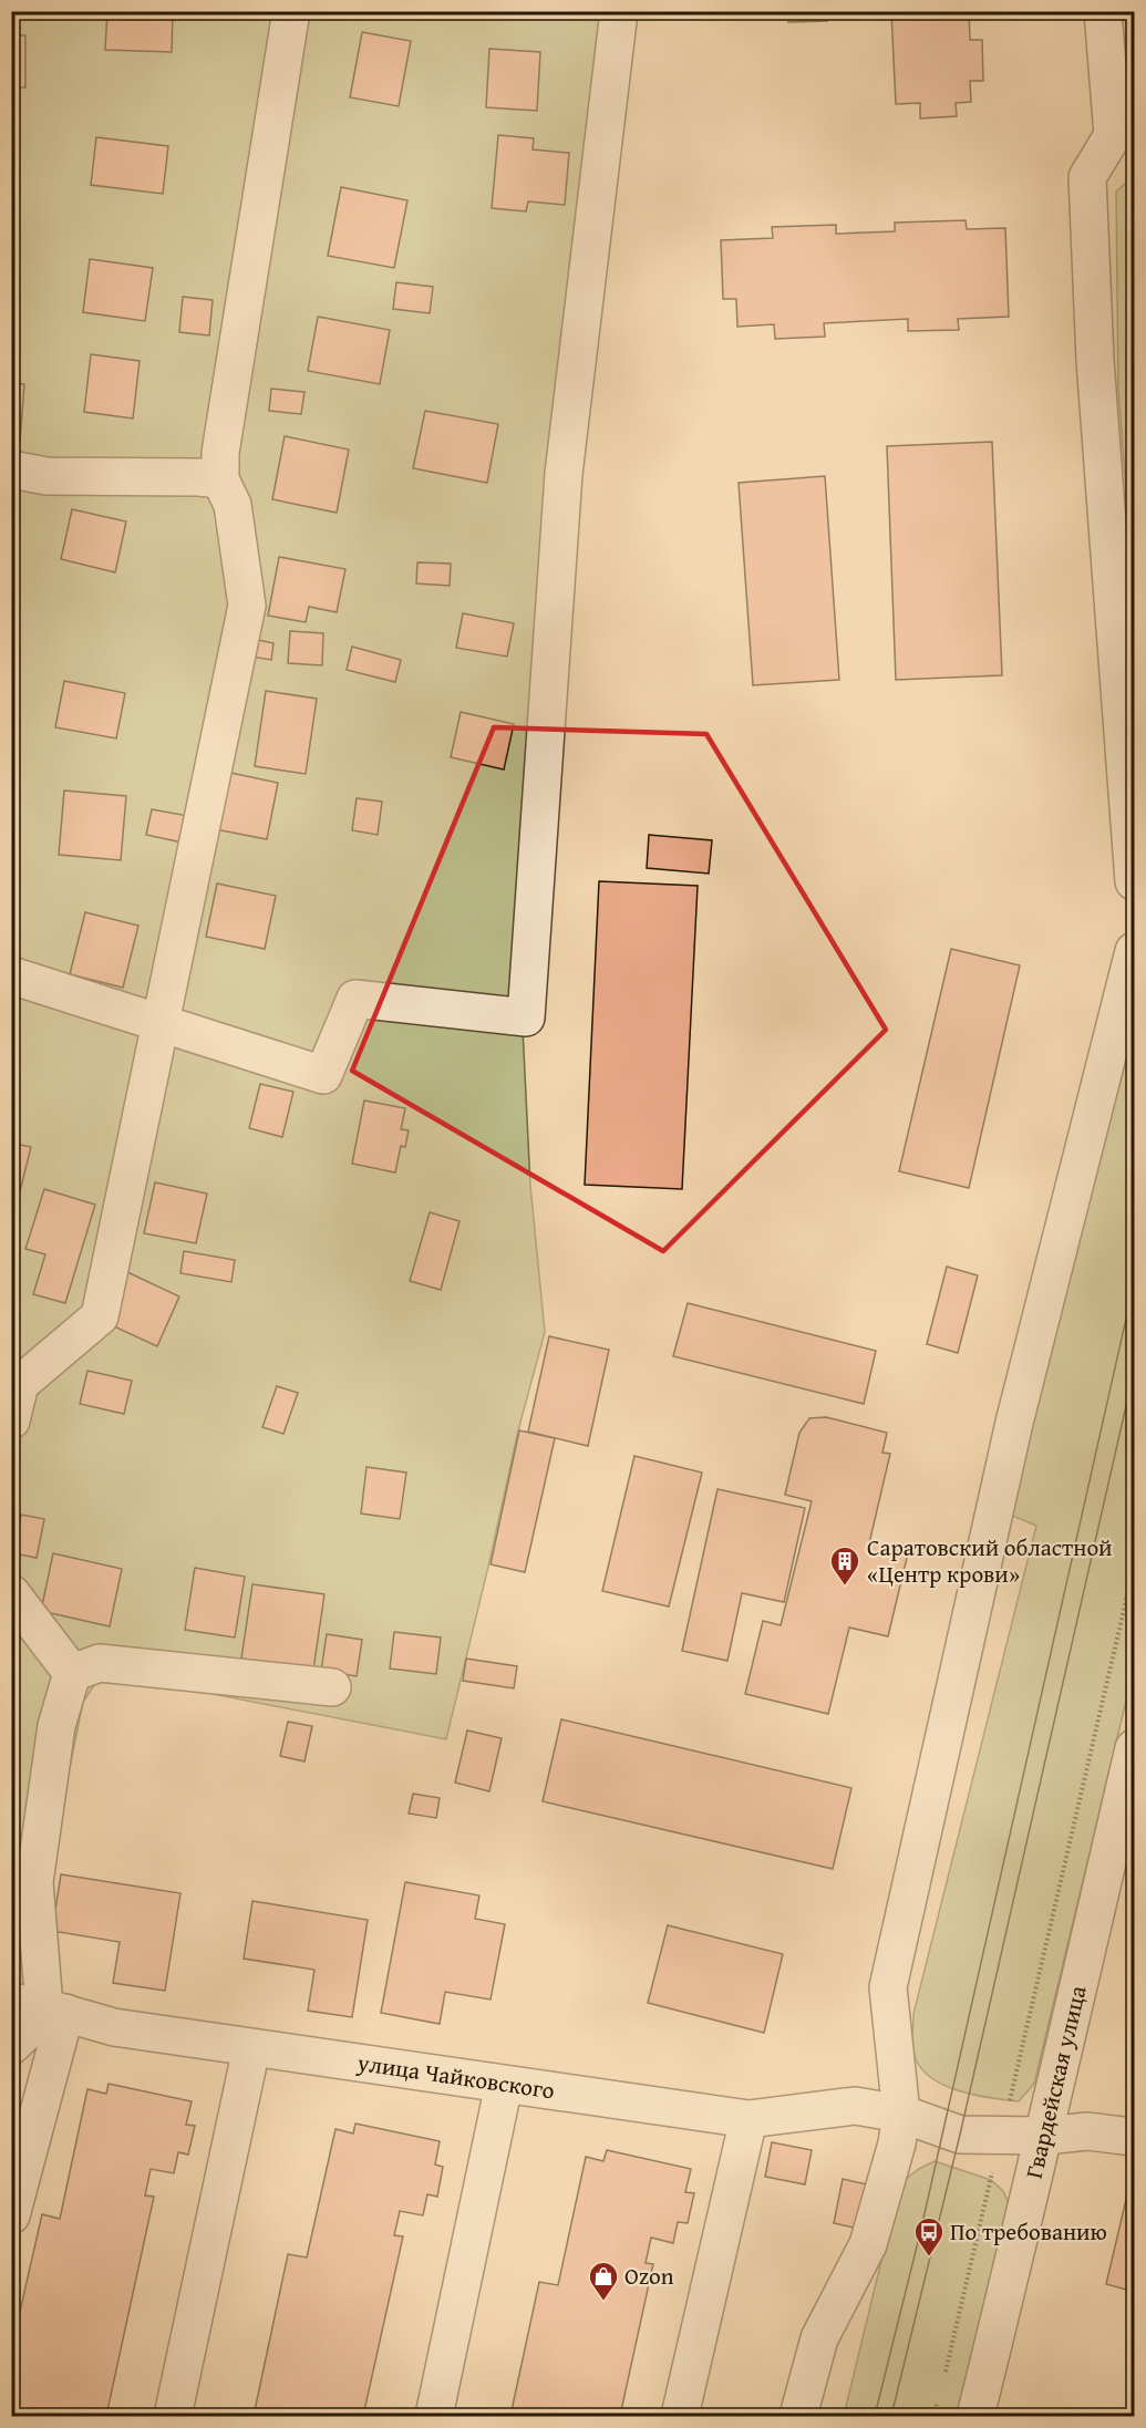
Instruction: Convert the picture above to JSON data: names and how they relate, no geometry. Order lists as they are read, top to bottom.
{
  "streets": {
    "street": ["улица Чайковского", "Гвардейская улица"]
  },
  "crossings": [
    ["улица Чайковского", "Гвардейская улица"]
  ],
  "places": {
    "building": ["Саратовский областной «Центр крови»"],
    "bus stop": ["По требованию"],
    "shop": ["Ozon"]
  }
}
